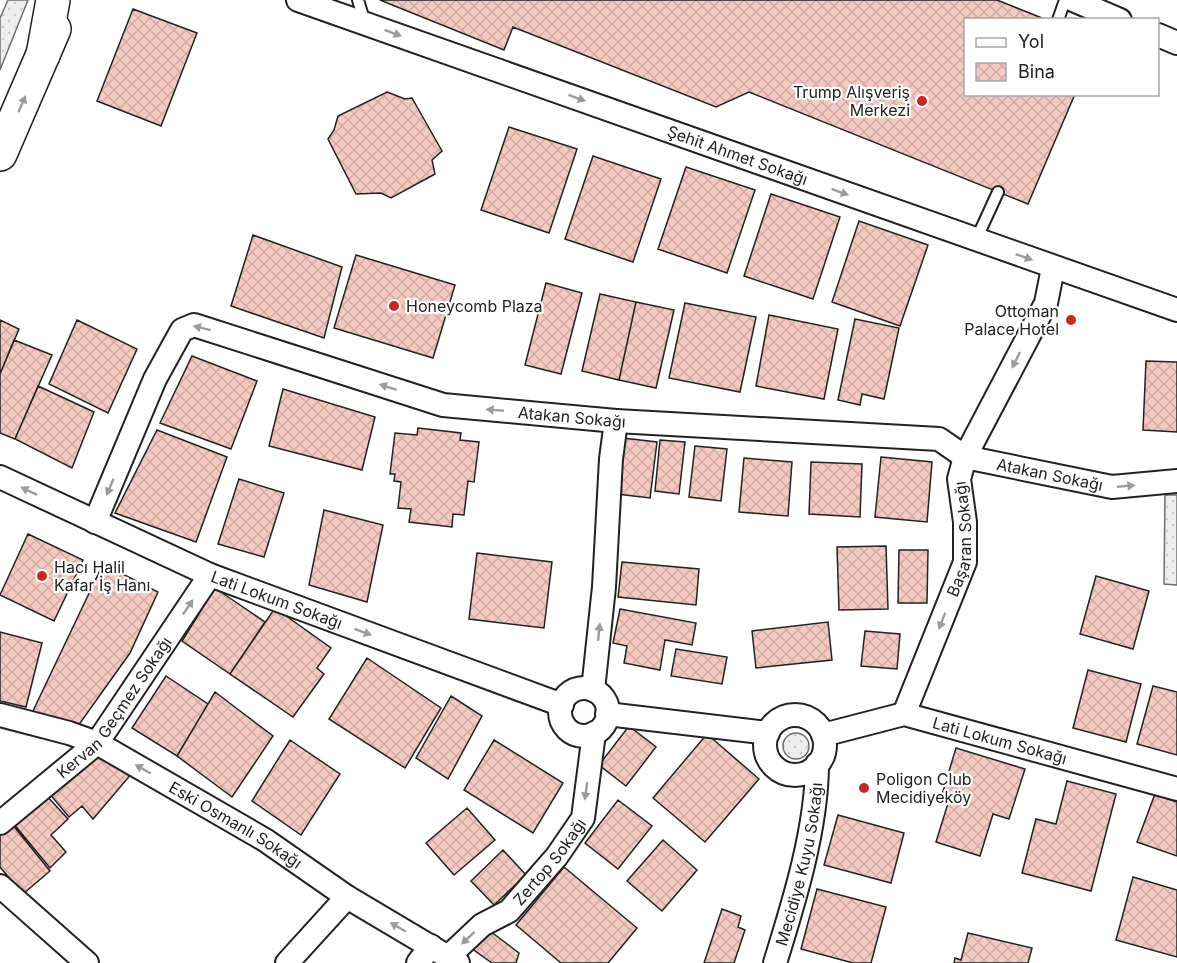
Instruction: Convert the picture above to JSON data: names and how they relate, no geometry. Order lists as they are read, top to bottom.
{
  "streets": {
    "street": [
      "Şehit Ahmet Sokağı",
      "Atakan Sokağı",
      "Başaran Sokağı",
      "Lati Lokum Sokağı",
      "Kervan Geçmez Sokağı",
      "Eski Osmanlı Sokağı",
      "Zertop Sokağı",
      "Mecidiye Kuyu Sokağı"
    ]
  },
  "crossings": [
    ["Şehit Ahmet Sokağı", "Başaran Sokağı"],
    ["Atakan Sokağı", "Başaran Sokağı"],
    ["Atakan Sokağı", "Lati Lokum Sokağı"],
    ["Başaran Sokağı", "Lati Lokum Sokağı"],
    ["Lati Lokum Sokağı", "Kervan Geçmez Sokağı"],
    ["Lati Lokum Sokağı", "Zertop Sokağı"],
    ["Lati Lokum Sokağı", "Mecidiye Kuyu Sokağı"],
    ["Kervan Geçmez Sokağı", "Eski Osmanlı Sokağı"],
    ["Eski Osmanlı Sokağı", "Zertop Sokağı"]
  ],
  "one_way": [
    "Şehit Ahmet Sokağı",
    "Başaran Sokağı",
    "Kervan Geçmez Sokağı",
    "Eski Osmanlı Sokağı",
    "Zertop Sokağı"
  ],
  "places": [
    "Trump Alışveriş Merkezi",
    "Honeycomb Plaza",
    "Ottoman Palace Hotel",
    "Hacı Halil Kafar İş Hanı",
    "Poligon Club Mecidiyeköy"
  ],
  "legend": ["Yol", "Bina"]
}
